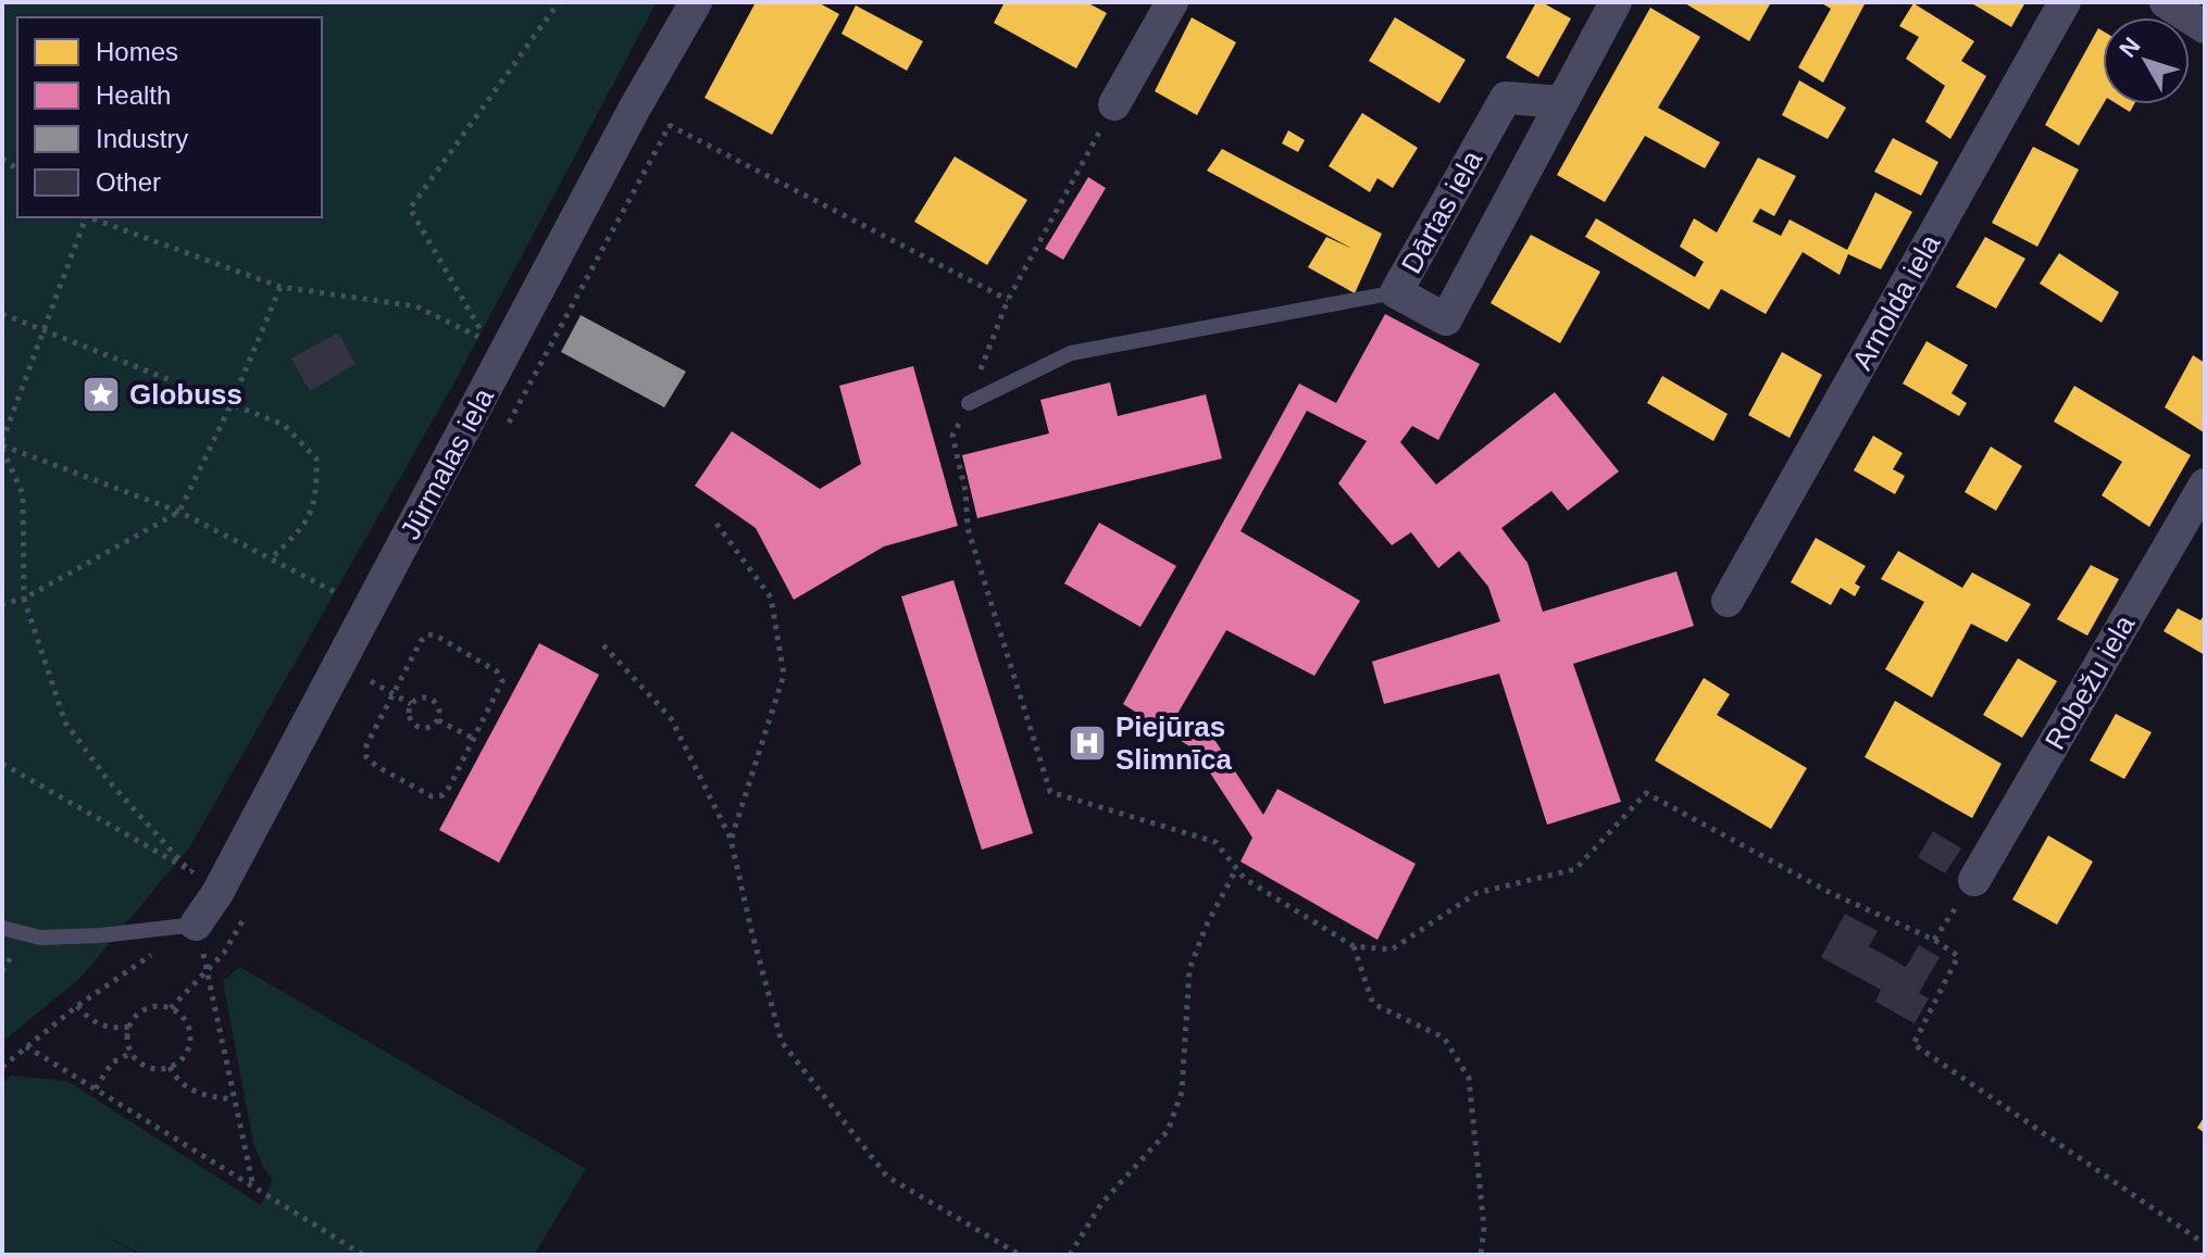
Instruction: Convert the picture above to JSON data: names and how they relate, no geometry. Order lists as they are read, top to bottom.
{
  "streets": {
    "street": [
      "Dārtas iela",
      "Arnolda iela",
      "Jūrmalas iela",
      "Robežu iela"
    ]
  },
  "places": {
    "place": ["Globuss"],
    "hospital": ["Piejūras Slimnīca"]
  },
  "legend": [
    "Homes",
    "Health",
    "Industry",
    "Other"
  ],
  "north": "top left"
}
